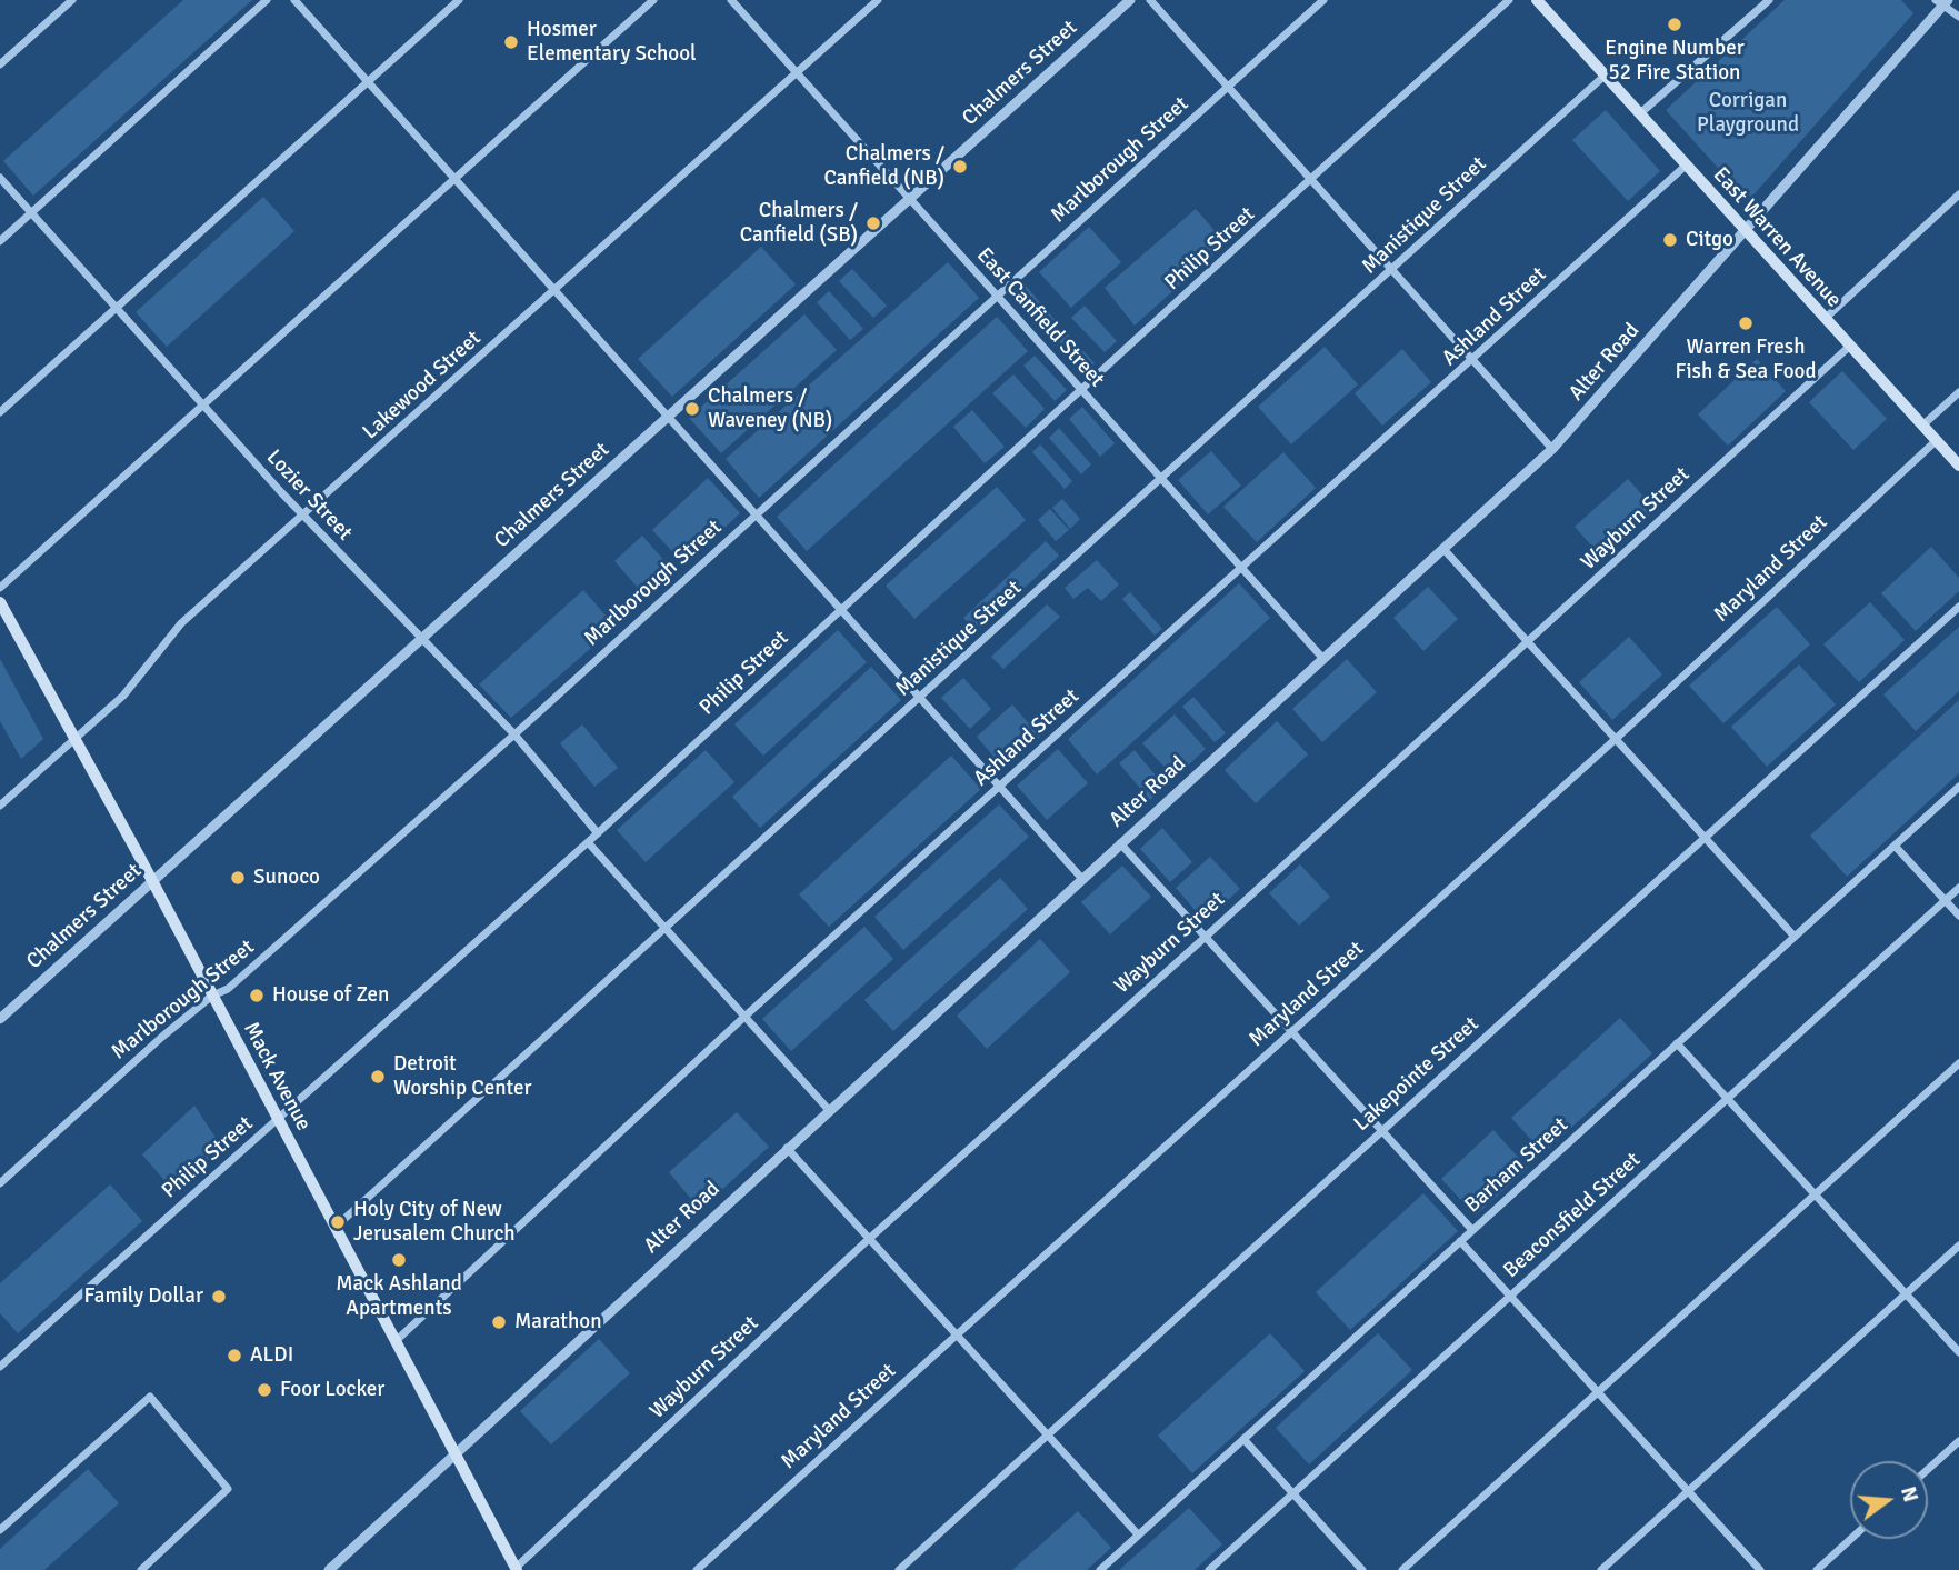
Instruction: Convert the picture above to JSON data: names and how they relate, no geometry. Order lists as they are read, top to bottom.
{
  "streets": {
    "main road": ["East Warren Avenue", "Mack Avenue"],
    "street": [
      "Chalmers Street",
      "Marlborough Street",
      "Manistique Street",
      "Philip Street",
      "Ashland Street",
      "East Canfield Street",
      "Alter Road",
      "Lakewood Street",
      "Lozier Street",
      "Wayburn Street",
      "Maryland Street",
      "Lakepointe Street",
      "Barham Street",
      "Beaconsfield Street"
    ]
  },
  "crossings": [
    ["Chalmers Street", "East Canfield Street"],
    ["Chalmers Street", "Lozier Street"],
    ["Chalmers Street", "Mack Avenue"],
    ["Marlborough Street", "East Canfield Street"],
    ["Marlborough Street", "Lozier Street"],
    ["Marlborough Street", "Mack Avenue"],
    ["Manistique Street", "East Warren Avenue"],
    ["Manistique Street", "East Canfield Street"],
    ["Manistique Street", "Mack Avenue"],
    ["East Warren Avenue", "Ashland Street"],
    ["East Warren Avenue", "Alter Road"],
    ["East Warren Avenue", "Wayburn Street"],
    ["East Warren Avenue", "Maryland Street"],
    ["Philip Street", "East Canfield Street"],
    ["Philip Street", "Lozier Street"],
    ["Philip Street", "Mack Avenue"],
    ["Ashland Street", "East Canfield Street"],
    ["Ashland Street", "Mack Avenue"],
    ["East Canfield Street", "Alter Road"],
    ["East Canfield Street", "Lakewood Street"],
    ["Alter Road", "Mack Avenue"],
    ["Lakewood Street", "Lozier Street"],
    ["Lakewood Street", "Mack Avenue"],
    ["Wayburn Street", "Mack Avenue"]
  ],
  "parks": ["Corrigan Playground"],
  "places": [
    "Engine Number 52 Fire Station",
    "Hosmer Elementary School",
    "Chalmers / Canfield (NB)",
    "Chalmers / Canfield (SB)",
    "Citgo",
    "Warren Fresh Fish & Sea Food",
    "Chalmers / Waveney (NB)",
    "Sunoco",
    "House of Zen",
    "Detroit Worship Center",
    "Holy City of New Jerusalem Church",
    "Mack Ashland Apartments",
    "Family Dollar",
    "Marathon",
    "ALDI",
    "Foor Locker"
  ],
  "north": "right"
}
